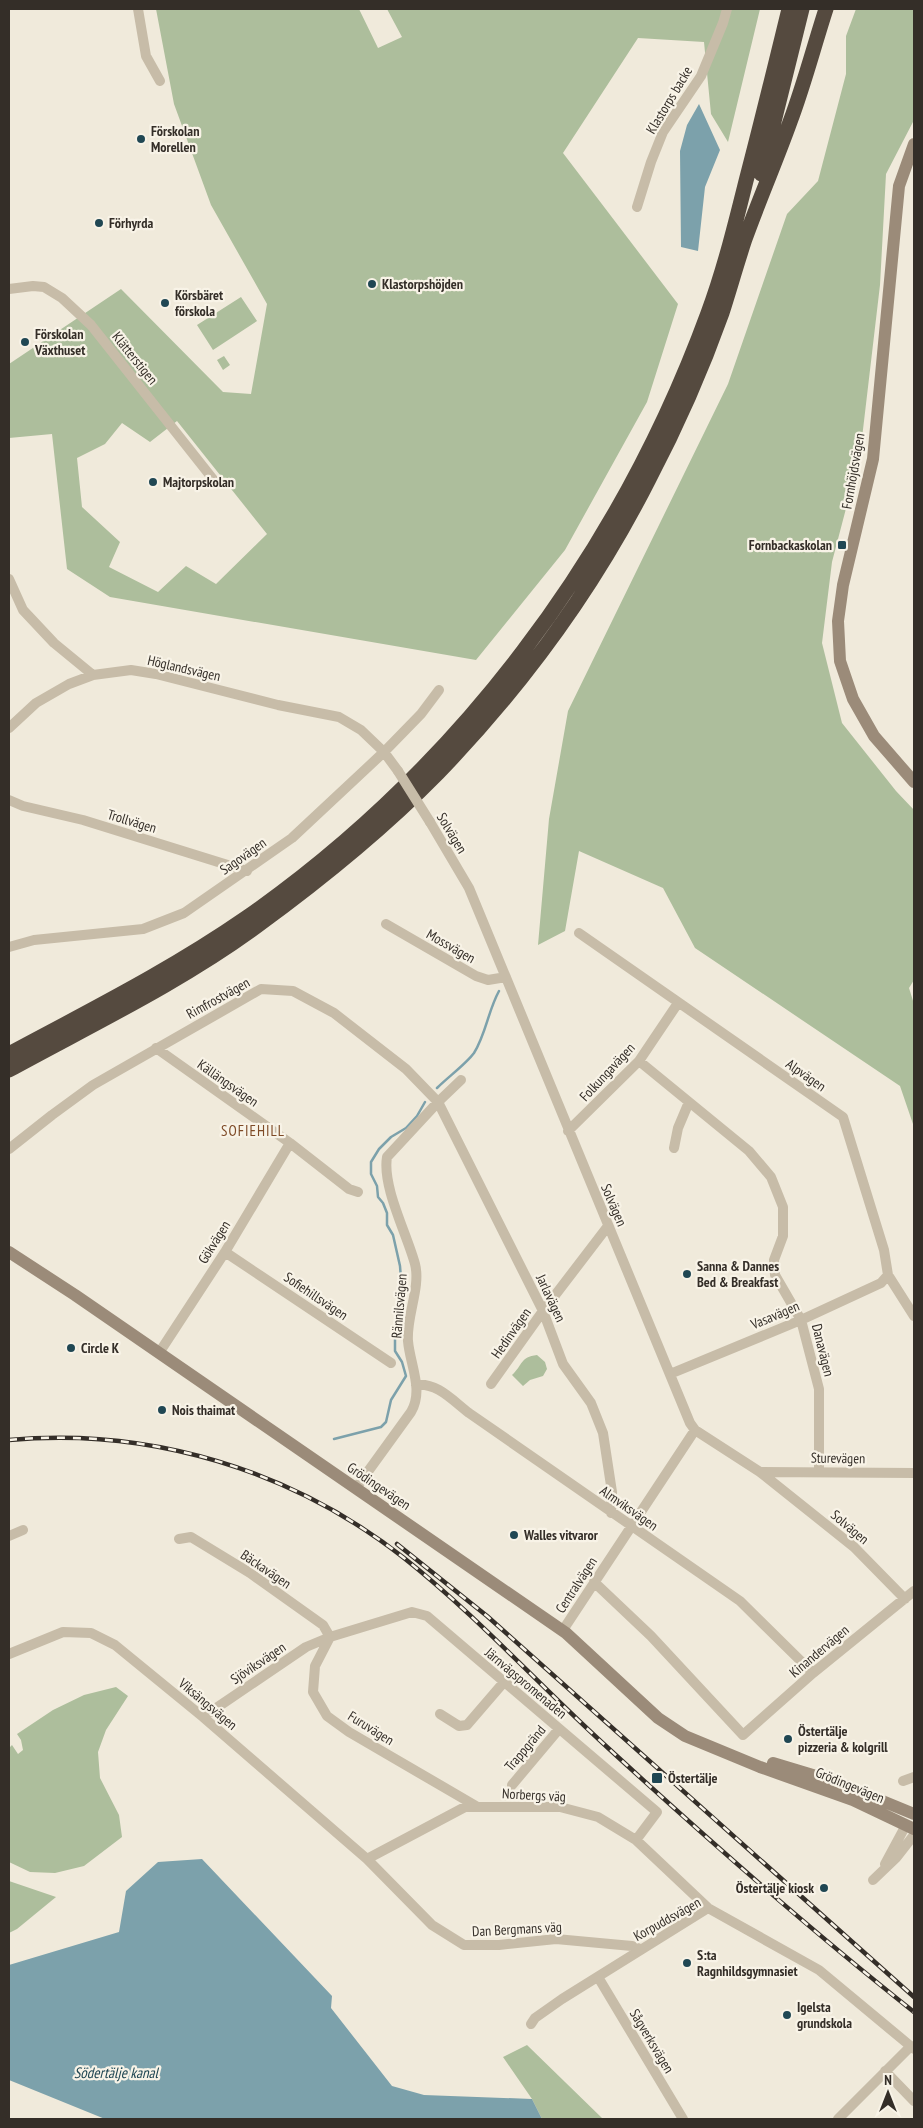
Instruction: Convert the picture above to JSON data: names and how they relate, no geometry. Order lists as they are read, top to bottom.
{
  "streets": {
    "street": [
      "Klastorps backe",
      "Klätterstigen",
      "Fornhöjdsvägen",
      "Höglandsvägen",
      "Trollvägen",
      "Solvägen",
      "Sagovägen",
      "Mossvägen",
      "Rimfrostvägen",
      "Folkungavägen",
      "Alpvägen",
      "Källängsvägen",
      "Gökvägen",
      "Sofiehillsvägen",
      "Jarlavägen",
      "Rännilsvägen",
      "Vasavägen",
      "Hedinvägen",
      "Danavägen",
      "Sturevägen",
      "Grödingevägen",
      "Almviksvägen",
      "Bäckavägen",
      "Centralvägen",
      "Kinandervägen",
      "Sjöviksvägen",
      "Järnvägspromenaden",
      "Viksängsvägen",
      "Furuvägen",
      "Trappgränd",
      "Norbergs väg",
      "Korpuddsvägen",
      "Dan Bergmans väg",
      "Sågverksvägen"
    ]
  },
  "crossings": [
    ["Höglandsvägen", "Solvägen"],
    ["Höglandsvägen", "Sagovägen"],
    ["Trollvägen", "Sagovägen"],
    ["Solvägen", "Sagovägen"],
    ["Solvägen", "Mossvägen"],
    ["Solvägen", "Folkungavägen"],
    ["Solvägen", "Vasavägen"],
    ["Solvägen", "Hedinvägen"],
    ["Solvägen", "Sturevägen"],
    ["Solvägen", "Centralvägen"],
    ["Solvägen", "Kinandervägen"],
    ["Rimfrostvägen", "Källängsvägen"],
    ["Rimfrostvägen", "Jarlavägen"],
    ["Rimfrostvägen", "Rännilsvägen"],
    ["Folkungavägen", "Alpvägen"],
    ["Folkungavägen", "Danavägen"],
    ["Alpvägen", "Vasavägen"],
    ["Källängsvägen", "Gökvägen"],
    ["Gökvägen", "Sofiehillsvägen"],
    ["Gökvägen", "Grödingevägen"],
    ["Jarlavägen", "Rännilsvägen"],
    ["Jarlavägen", "Hedinvägen"],
    ["Jarlavägen", "Almviksvägen"],
    ["Rännilsvägen", "Grödingevägen"],
    ["Rännilsvägen", "Almviksvägen"],
    ["Vasavägen", "Danavägen"],
    ["Danavägen", "Sturevägen"],
    ["Grödingevägen", "Centralvägen"],
    ["Almviksvägen", "Centralvägen"],
    ["Almviksvägen", "Kinandervägen"],
    ["Bäckavägen", "Sjöviksvägen"],
    ["Bäckavägen", "Järnvägspromenaden"],
    ["Bäckavägen", "Furuvägen"],
    ["Centralvägen", "Kinandervägen"],
    ["Sjöviksvägen", "Järnvägspromenaden"],
    ["Sjöviksvägen", "Viksängsvägen"],
    ["Sjöviksvägen", "Furuvägen"],
    ["Järnvägspromenaden", "Furuvägen"],
    ["Järnvägspromenaden", "Trappgränd"],
    ["Järnvägspromenaden", "Norbergs väg"],
    ["Viksängsvägen", "Norbergs väg"],
    ["Viksängsvägen", "Dan Bergmans väg"],
    ["Furuvägen", "Norbergs väg"],
    ["Norbergs väg", "Korpuddsvägen"],
    ["Norbergs väg", "Dan Bergmans väg"],
    ["Korpuddsvägen", "Dan Bergmans väg"],
    ["Korpuddsvägen", "Sågverksvägen"]
  ],
  "districts": ["SOFIEHILL"],
  "water": ["Södertälje kanal"],
  "places": {
    "other": [
      "Förskolan Morellen",
      "Förhyrda",
      "Klastorpshöjden",
      "Körsbäret förskola",
      "Förskolan Växthuset",
      "Majtorpskolan",
      "Sanna & Dannes Bed & Breakfast",
      "Circle K",
      "Nois thaimat",
      "Walles vitvaror",
      "Östertälje pizzeria & kolgrill",
      "Östertälje kiosk",
      "S:ta Ragnhildsgymnasiet",
      "Igelsta grundskola"
    ],
    "transit": ["Fornbackaskolan", "Östertälje"]
  },
  "north": "top"
}
